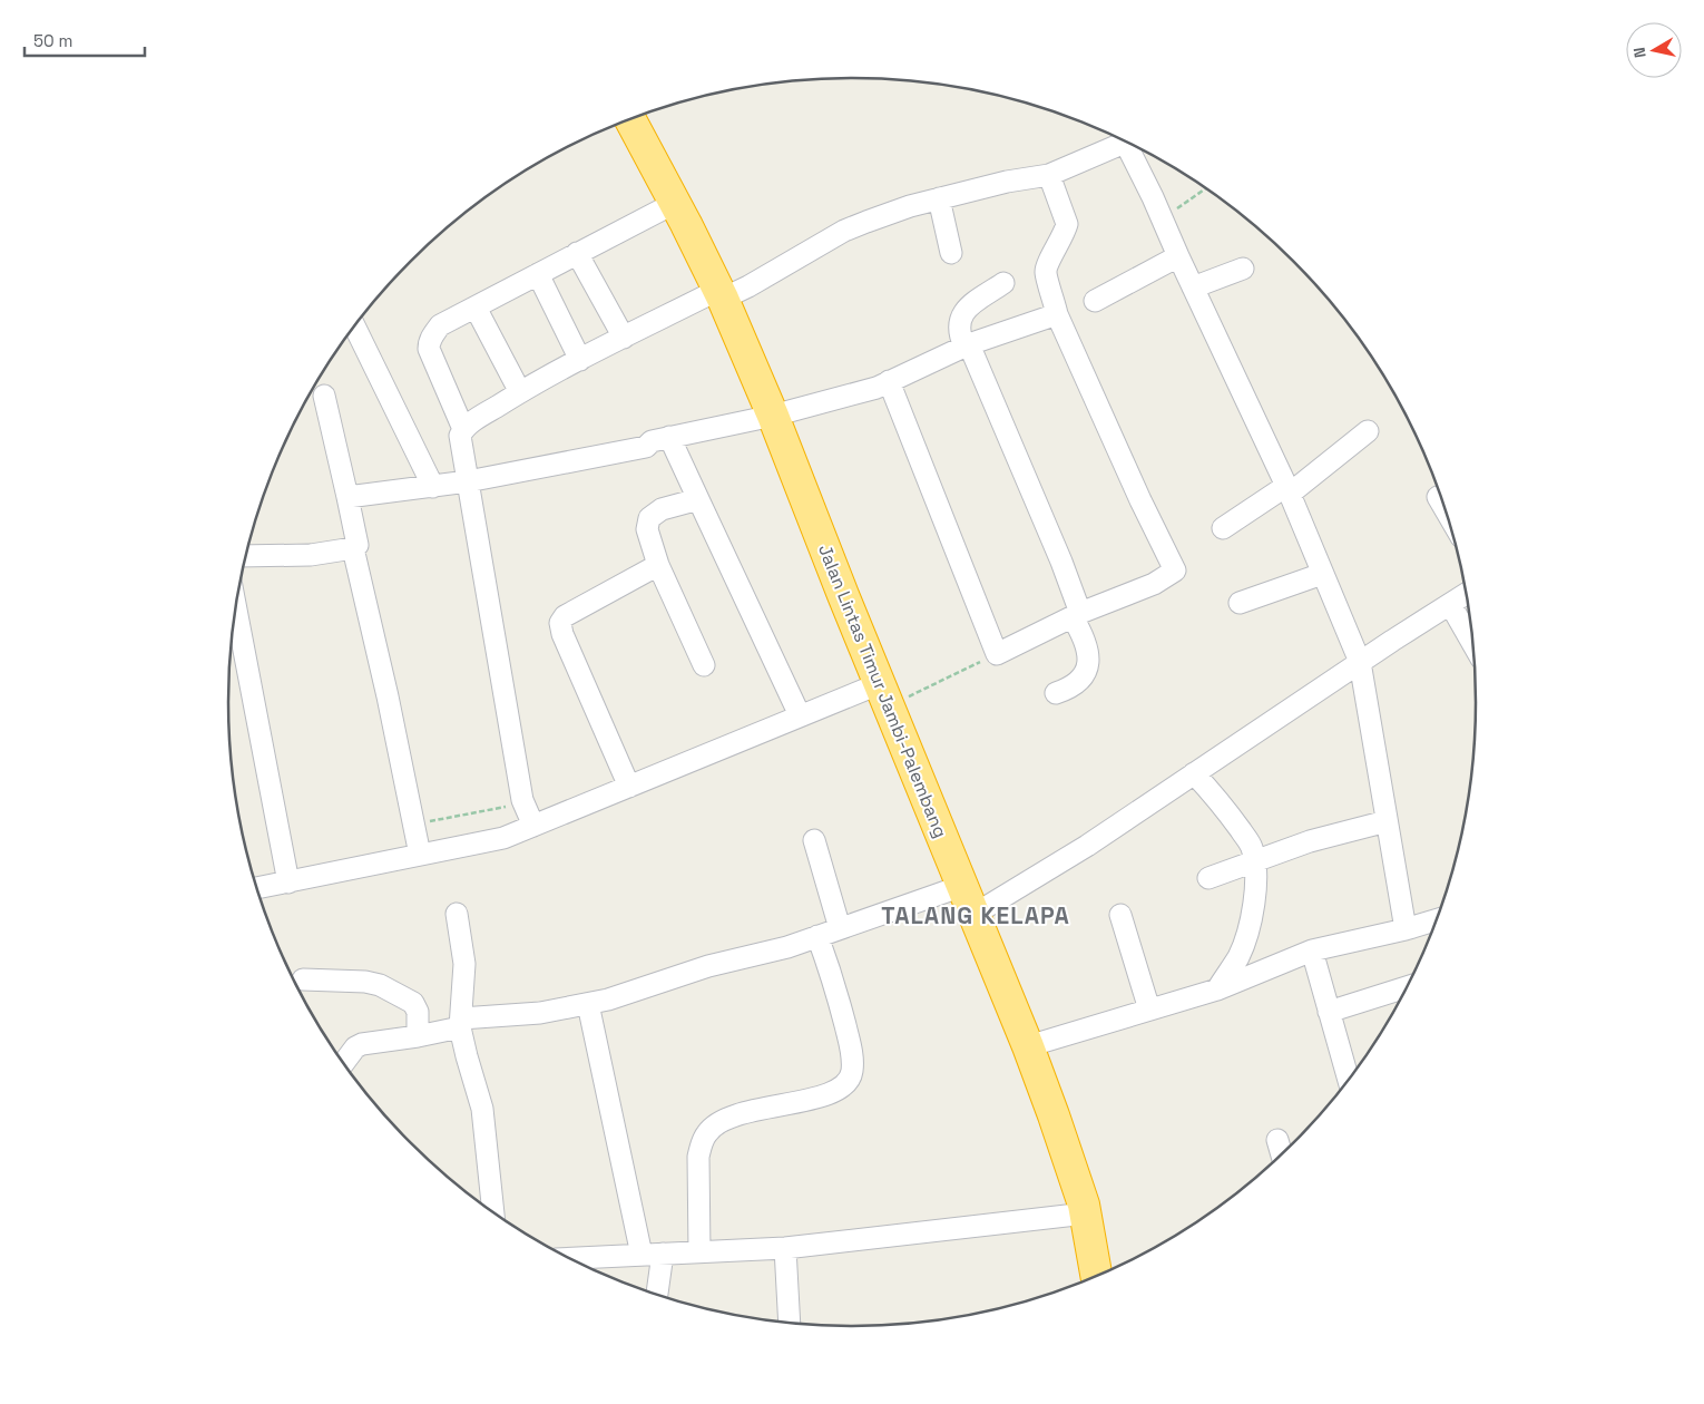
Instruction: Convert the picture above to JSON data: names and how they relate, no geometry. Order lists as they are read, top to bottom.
{
  "streets": {
    "highway": ["Jalan Lintas Timur Jambi-Palembang"]
  },
  "districts": ["TALANG KELAPA"],
  "scale_bar": "50 m",
  "north": "left"
}
